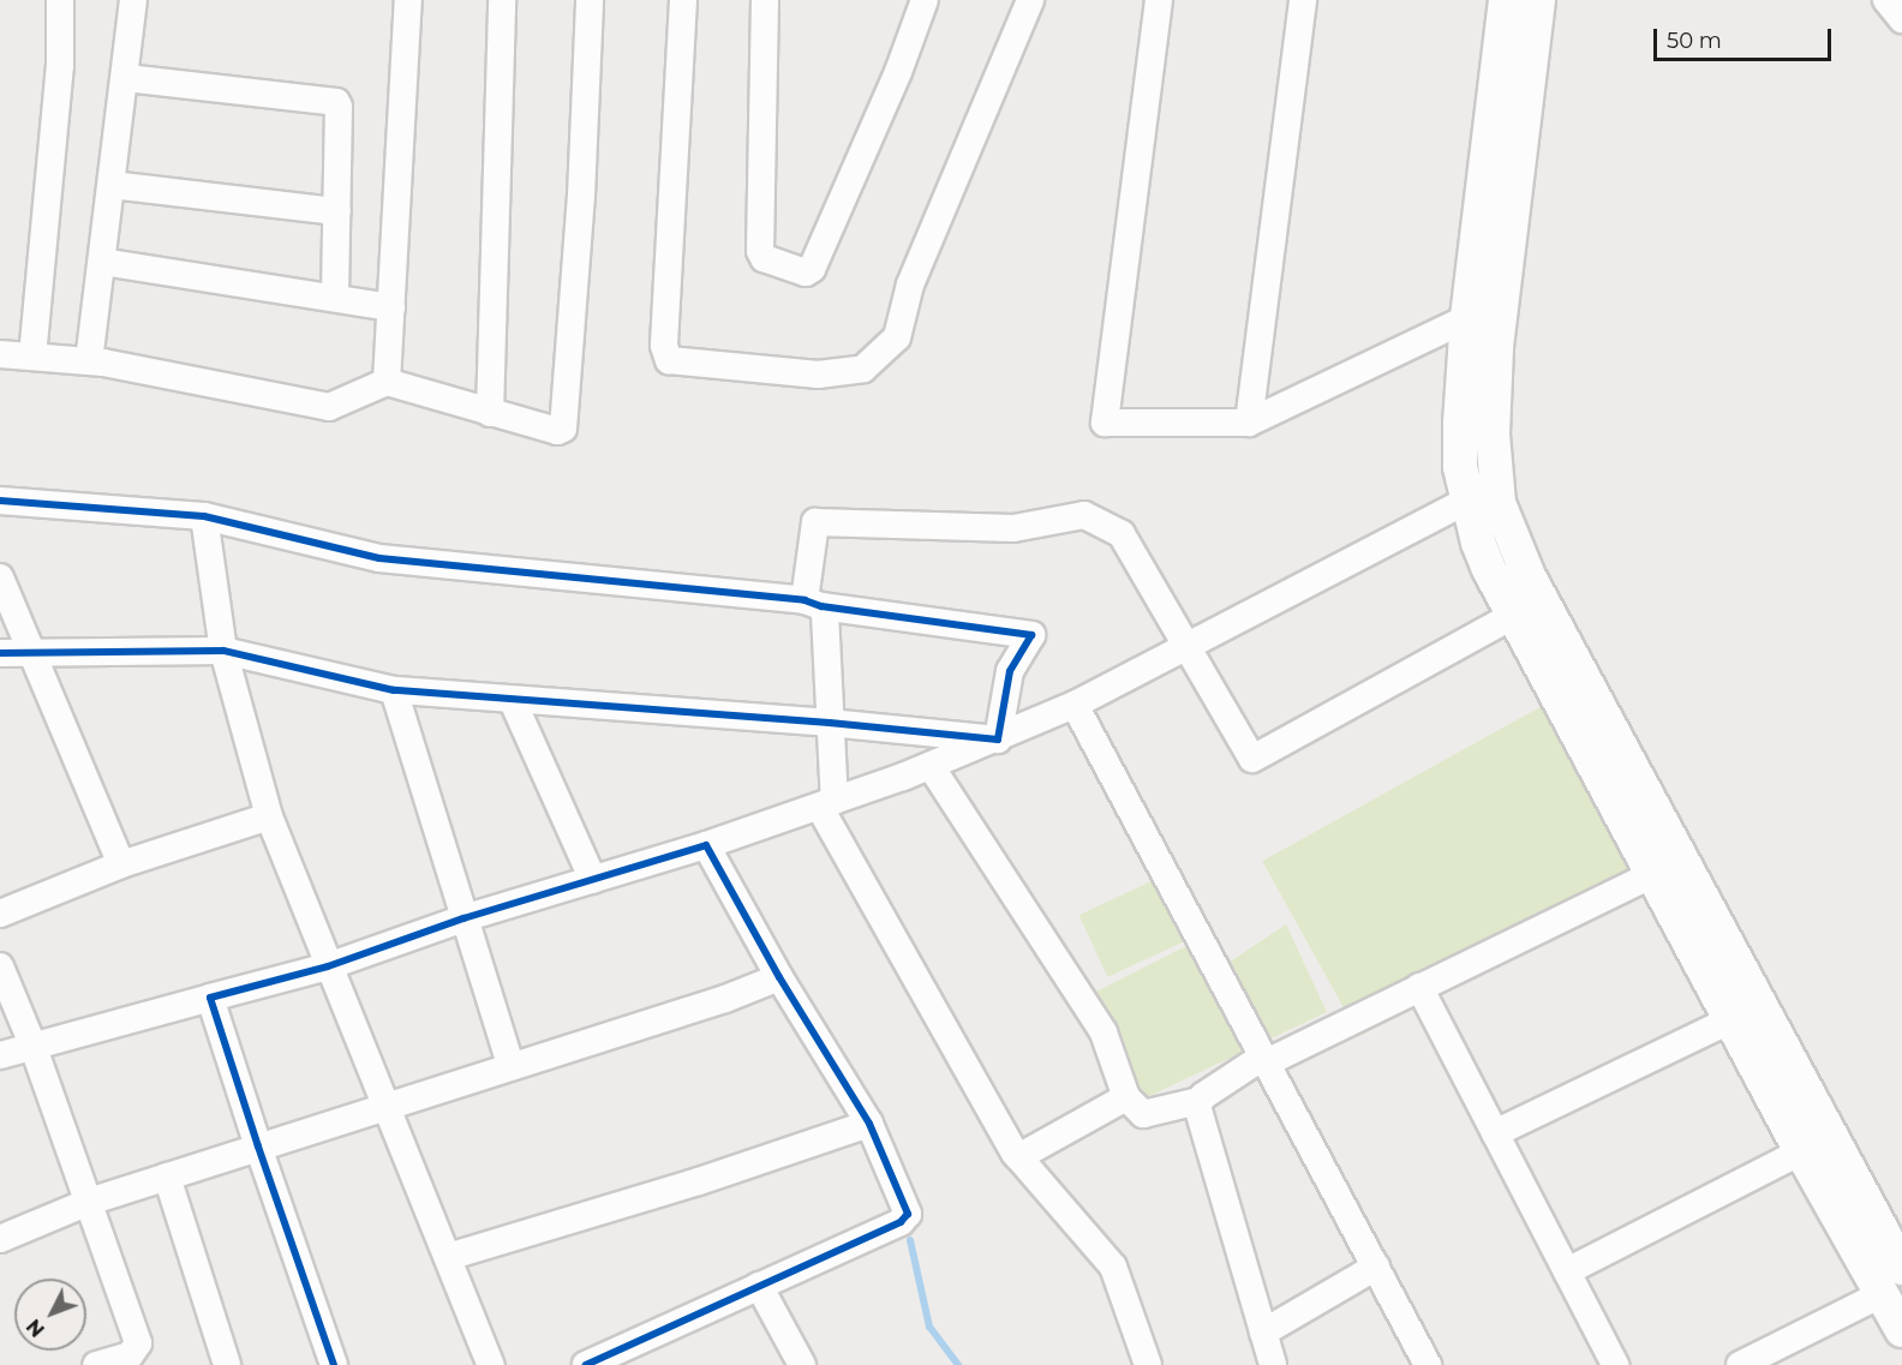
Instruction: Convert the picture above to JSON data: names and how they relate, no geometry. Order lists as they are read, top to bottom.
{
  "scale_bar": "50 m",
  "north": "bottom left"
}
